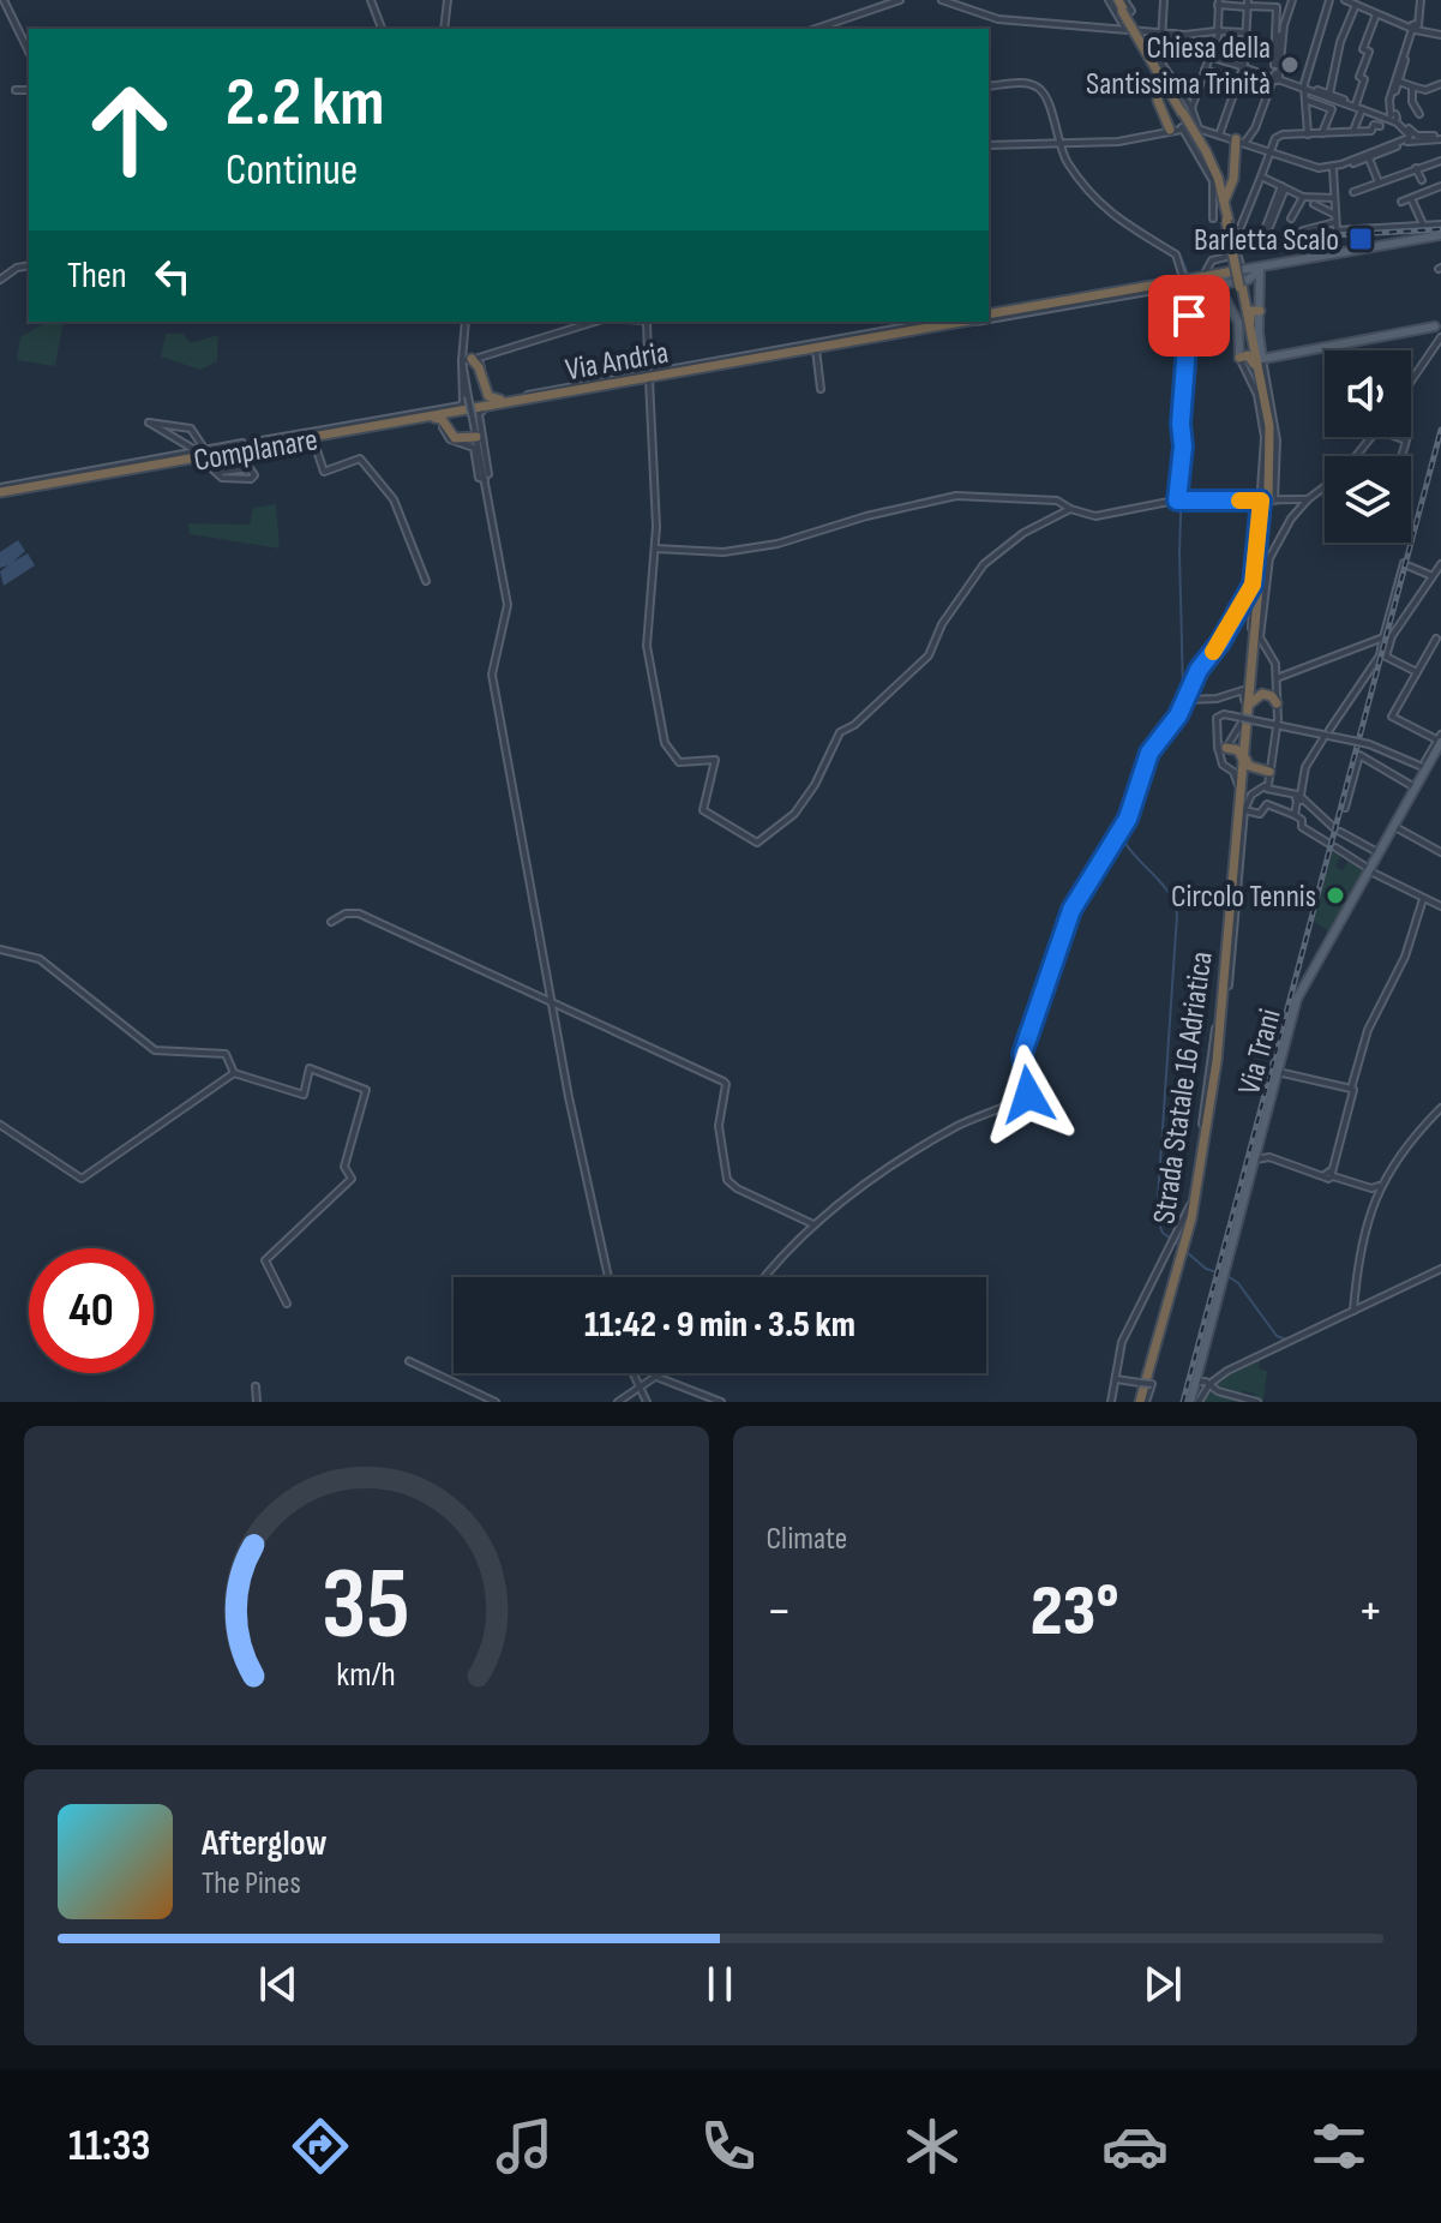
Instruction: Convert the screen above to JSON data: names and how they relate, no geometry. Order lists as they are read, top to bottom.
{
  "streets": {
    "highway": ["Strada Statale 16 Adriatica"],
    "main road": ["Via Trani"],
    "street": ["Via Andria", "Complanare"]
  },
  "crossings": [
    ["Via Andria", "Complanare"]
  ],
  "places": {
    "other": ["Chiesa della Santissima Trinità", "Circolo Tennis"],
    "transit": ["Barletta Scalo"]
  },
  "page": {
    "turn": ["2.2 km", "Continue"],
    "then": "Then",
    "limit": "40",
    "trip": "11:42 · 9 min · 3.5 km",
    "tile": "Climate",
    "heat": ["−", "23°", "+"],
    "song": ["Afterglow", "The Pines"],
    "tabs": "11:33",
    "gauge": ["35", "km/h"]
  }
}
